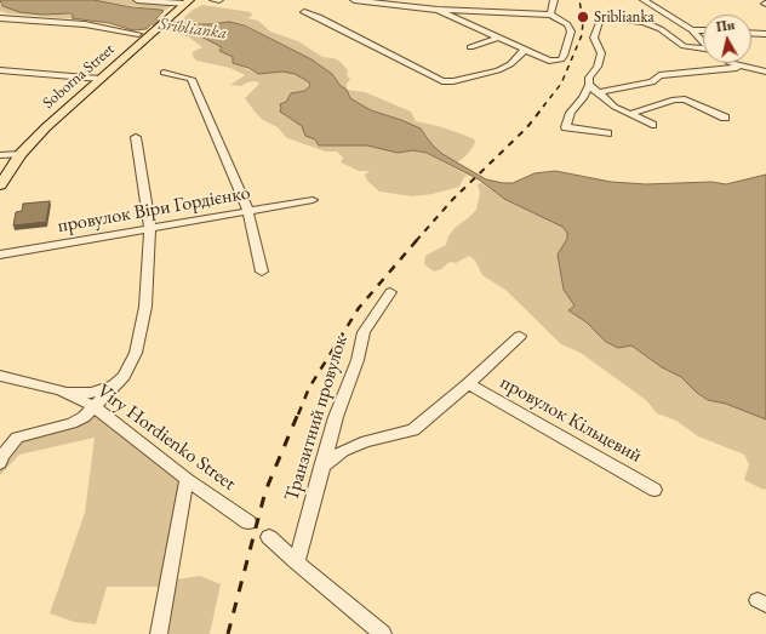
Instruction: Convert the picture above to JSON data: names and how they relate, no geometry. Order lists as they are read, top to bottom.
{
  "streets": {
    "main road": ["Soborna Street"],
    "street": [
      "провулок Віри Гордієнко",
      "Транзитний провулок",
      "провулок Кільцевий",
      "Viry Hordienko Street"
    ]
  },
  "crossings": [
    ["Транзитний провулок", "провулок Кільцевий"]
  ],
  "water": ["Sriblianka"],
  "places": ["Sriblianka"],
  "north": "top"
}
